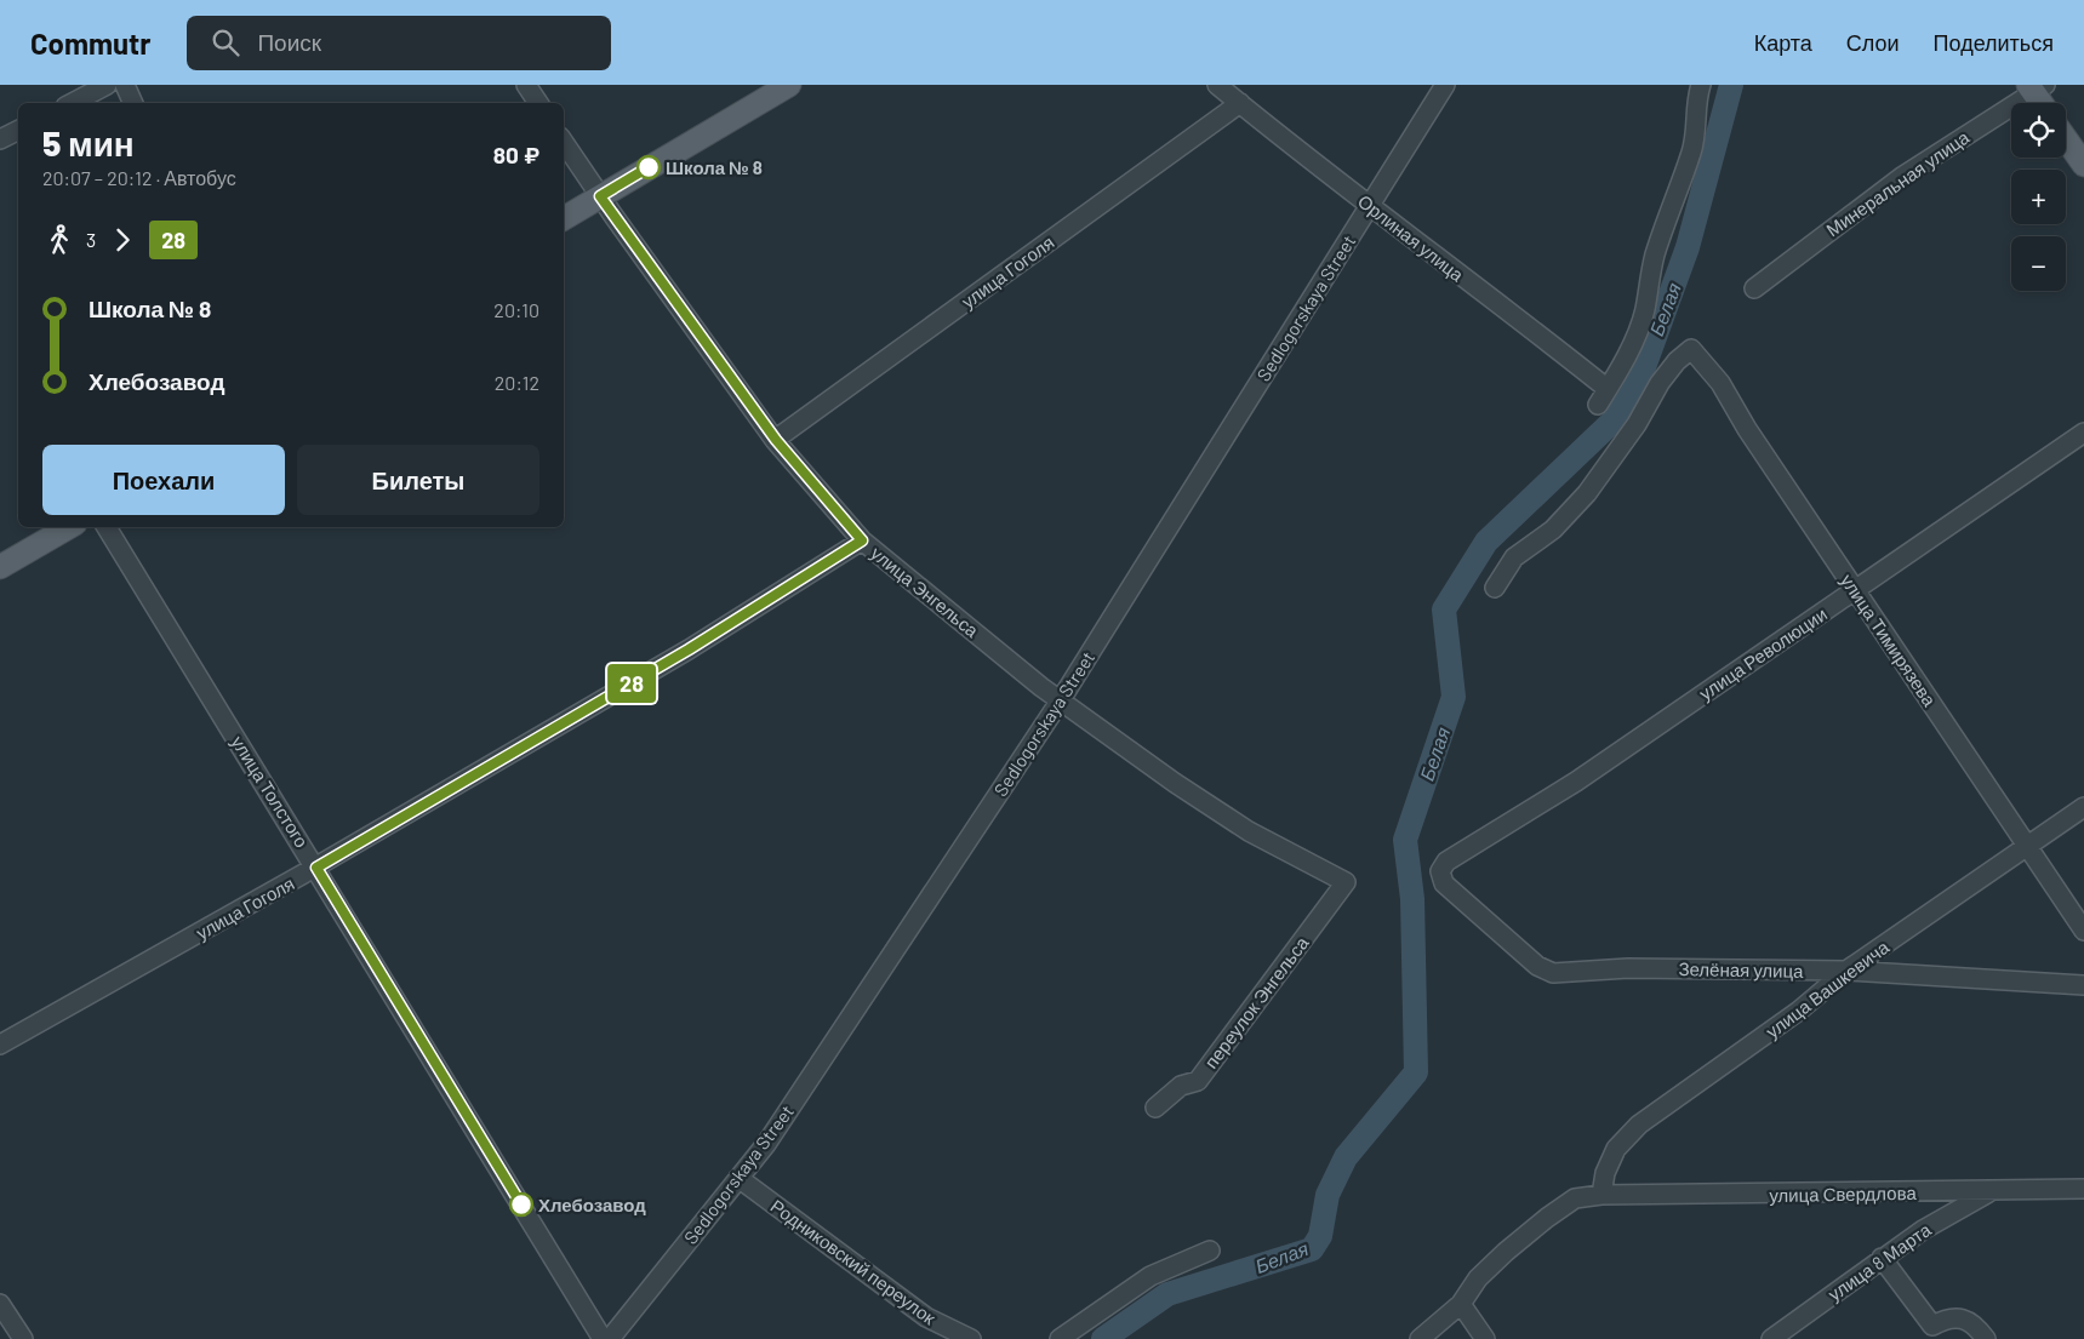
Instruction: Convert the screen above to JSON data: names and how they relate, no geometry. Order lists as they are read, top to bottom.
{
  "streets": {
    "street": [
      "Минеральная улица",
      "Орлиная улица",
      "улица Гоголя",
      "Sedlogorskaya Street",
      "улица Энгельса",
      "улица Тимирязева",
      "улица Революции",
      "улица Толстого",
      "Зелёная улица",
      "улица Вашкевича",
      "переулок Энгельса",
      "улица Свердлова",
      "Родниковский переулок",
      "улица 8 Марта"
    ]
  },
  "crossings": [
    ["Орлиная улица", "улица Гоголя"],
    ["Орлиная улица", "Sedlogorskaya Street"],
    ["улица Гоголя", "улица Энгельса"],
    ["улица Гоголя", "улица Толстого"],
    ["Sedlogorskaya Street", "улица Энгельса"],
    ["Sedlogorskaya Street", "Родниковский переулок"],
    ["улица Энгельса", "переулок Энгельса"],
    ["улица Тимирязева", "улица Революции"],
    ["улица Тимирязева", "улица Вашкевича"],
    ["улица Революции", "Зелёная улица"],
    ["Зелёная улица", "улица Вашкевича"],
    ["улица Вашкевича", "улица Свердлова"],
    ["улица Свердлова", "улица 8 Марта"]
  ],
  "water": ["Белая"],
  "places": ["Школа № 8", "Хлебозавод"],
  "lines": ["bus line 28"],
  "page": {
    "header": "Commutr",
    "search": "Поиск",
    "nav": ["Карта", "Слои", "Поделиться"],
    "on_map": "28",
    "map_buttons": ["+", "−"],
    "heading": ["5 мин", "20:07 – 20:12 · Автобус", "80 ₽"],
    "legs": ["3", "28"],
    "list": [
      {
        "name": "Школа № 8",
        "value": "20:10"
      },
      {
        "name": "Хлебозавод",
        "value": "20:12"
      }
    ],
    "buttons": ["Поехали", "Билеты"]
  }
}
